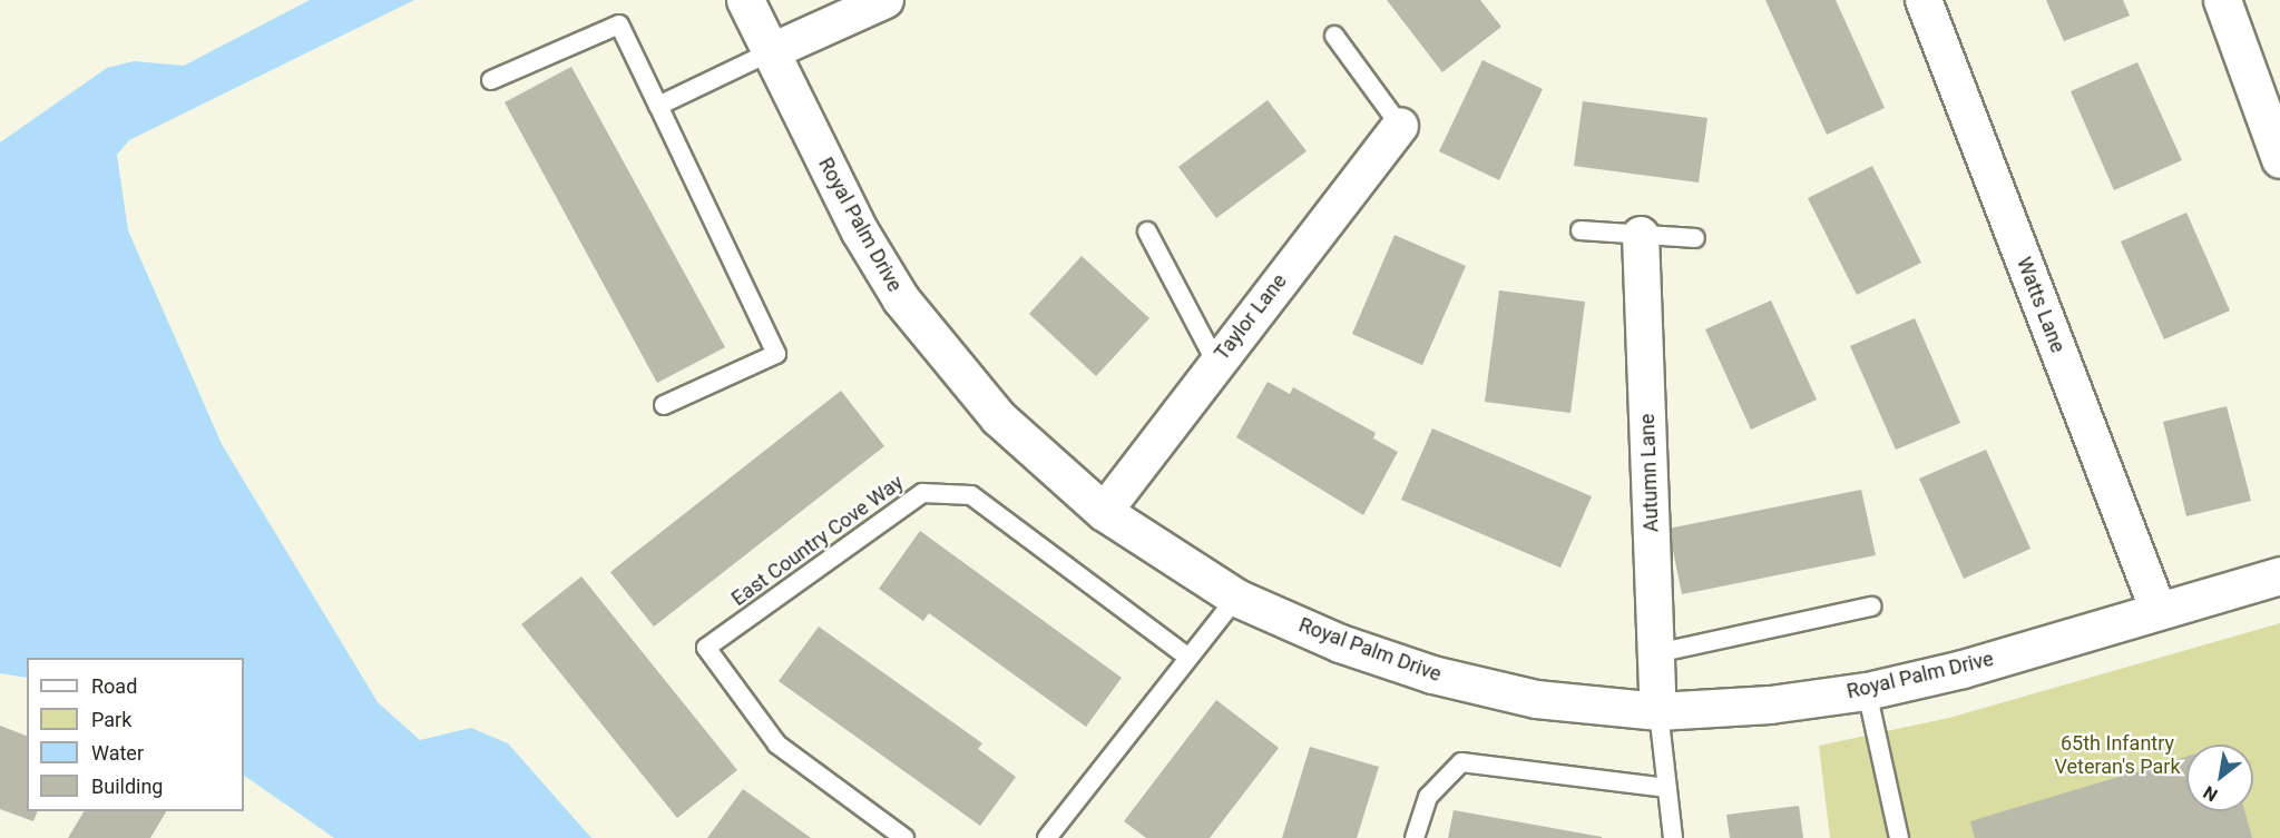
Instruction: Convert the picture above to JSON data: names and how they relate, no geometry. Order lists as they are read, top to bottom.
{
  "streets": {
    "street": [
      "Royal Palm Drive",
      "Watts Lane",
      "Taylor Lane",
      "Autumn Lane"
    ],
    "lane": ["East Country Cove Way"]
  },
  "crossings": [
    ["Royal Palm Drive", "Watts Lane"],
    ["Royal Palm Drive", "Taylor Lane"],
    ["Royal Palm Drive", "Autumn Lane"]
  ],
  "parks": ["65th Infantry Veteran's Park"],
  "legend": [
    "Road",
    "Park",
    "Water",
    "Building"
  ],
  "north": "bottom left"
}
